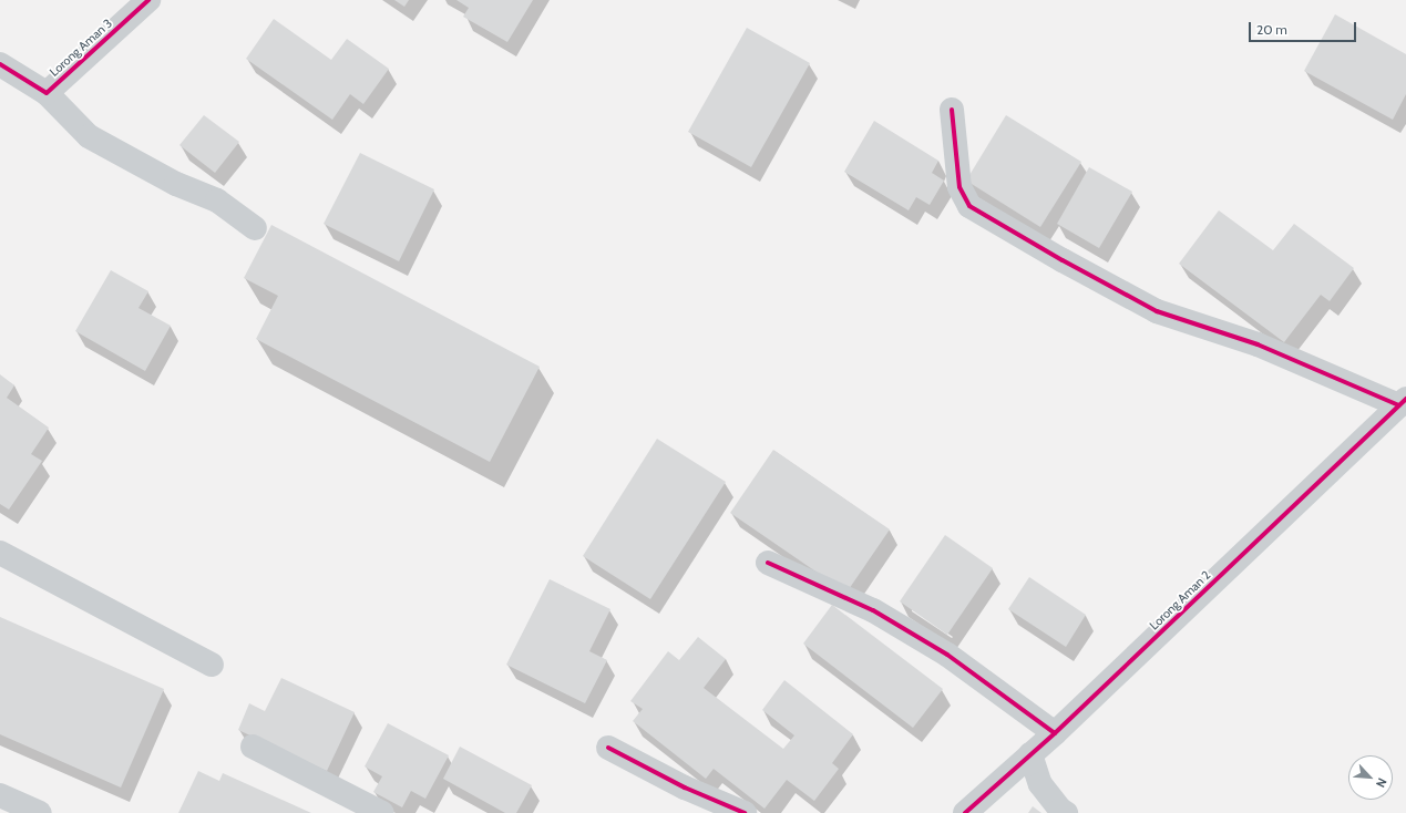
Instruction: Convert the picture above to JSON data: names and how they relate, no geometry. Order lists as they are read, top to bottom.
{
  "streets": {
    "street": ["Lorong Aman 3", "Lorong Aman 2"]
  },
  "scale_bar": "20 m",
  "north": "bottom right"
}
